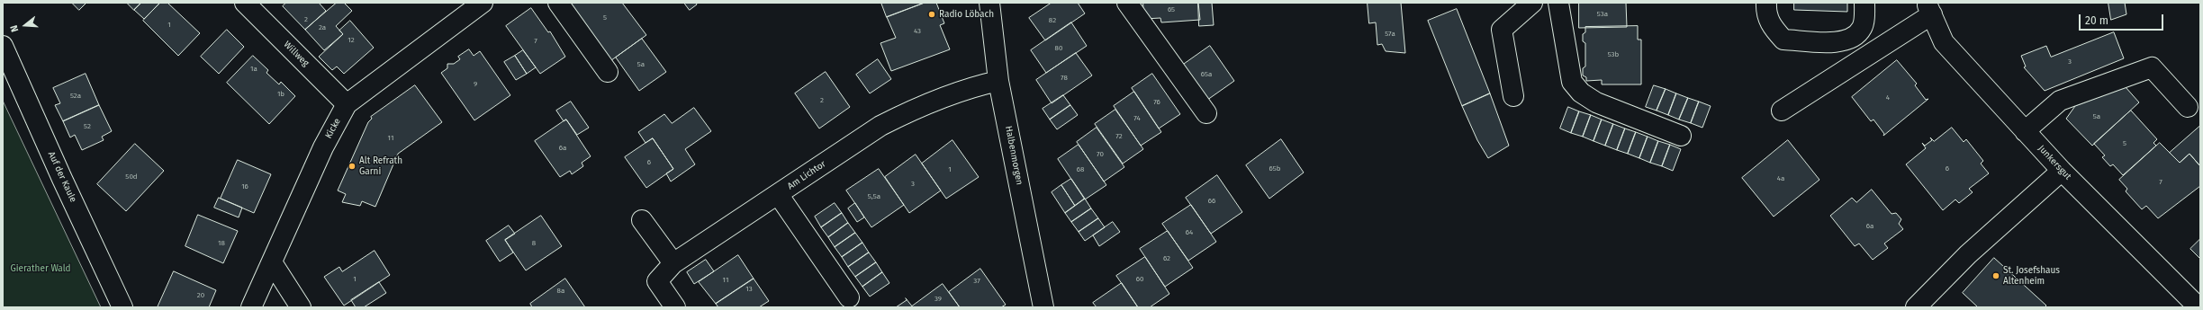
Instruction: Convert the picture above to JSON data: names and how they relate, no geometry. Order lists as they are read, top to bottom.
{
  "streets": {
    "street": [
      "Willweg",
      "Kicke",
      "Halbenmorgen",
      "Junkersgut",
      "Am Lichtor",
      "Auf der Kaule"
    ]
  },
  "crossings": [
    ["Willweg", "Kicke"],
    ["Halbenmorgen", "Am Lichtor"]
  ],
  "parks": ["Gierather Wald"],
  "places": ["Radio Löbach", "Alt Refrath Garni", "St. Josefshaus Altenheim"],
  "house_numbers": [
    "65",
    "53a",
    "5",
    "2",
    "82",
    "1",
    "2a",
    "43",
    "57a",
    "12",
    "7",
    "80",
    "53b",
    "3",
    "5a",
    "1a",
    "65a",
    "78",
    "9",
    "1b",
    "52a",
    "4",
    "2",
    "76",
    "5a",
    "74",
    "52",
    "72",
    "11",
    "5",
    "6a",
    "70",
    "6",
    "65b",
    "6",
    "1",
    "68",
    "50d",
    "4a",
    "7",
    "3",
    "16",
    "5,5a",
    "66",
    "6a",
    "64",
    "18",
    "8",
    "62",
    "1",
    "60",
    "11",
    "37",
    "13",
    "8a",
    "20",
    "39"
  ],
  "scale_bar": "20 m",
  "north": "left"
}
